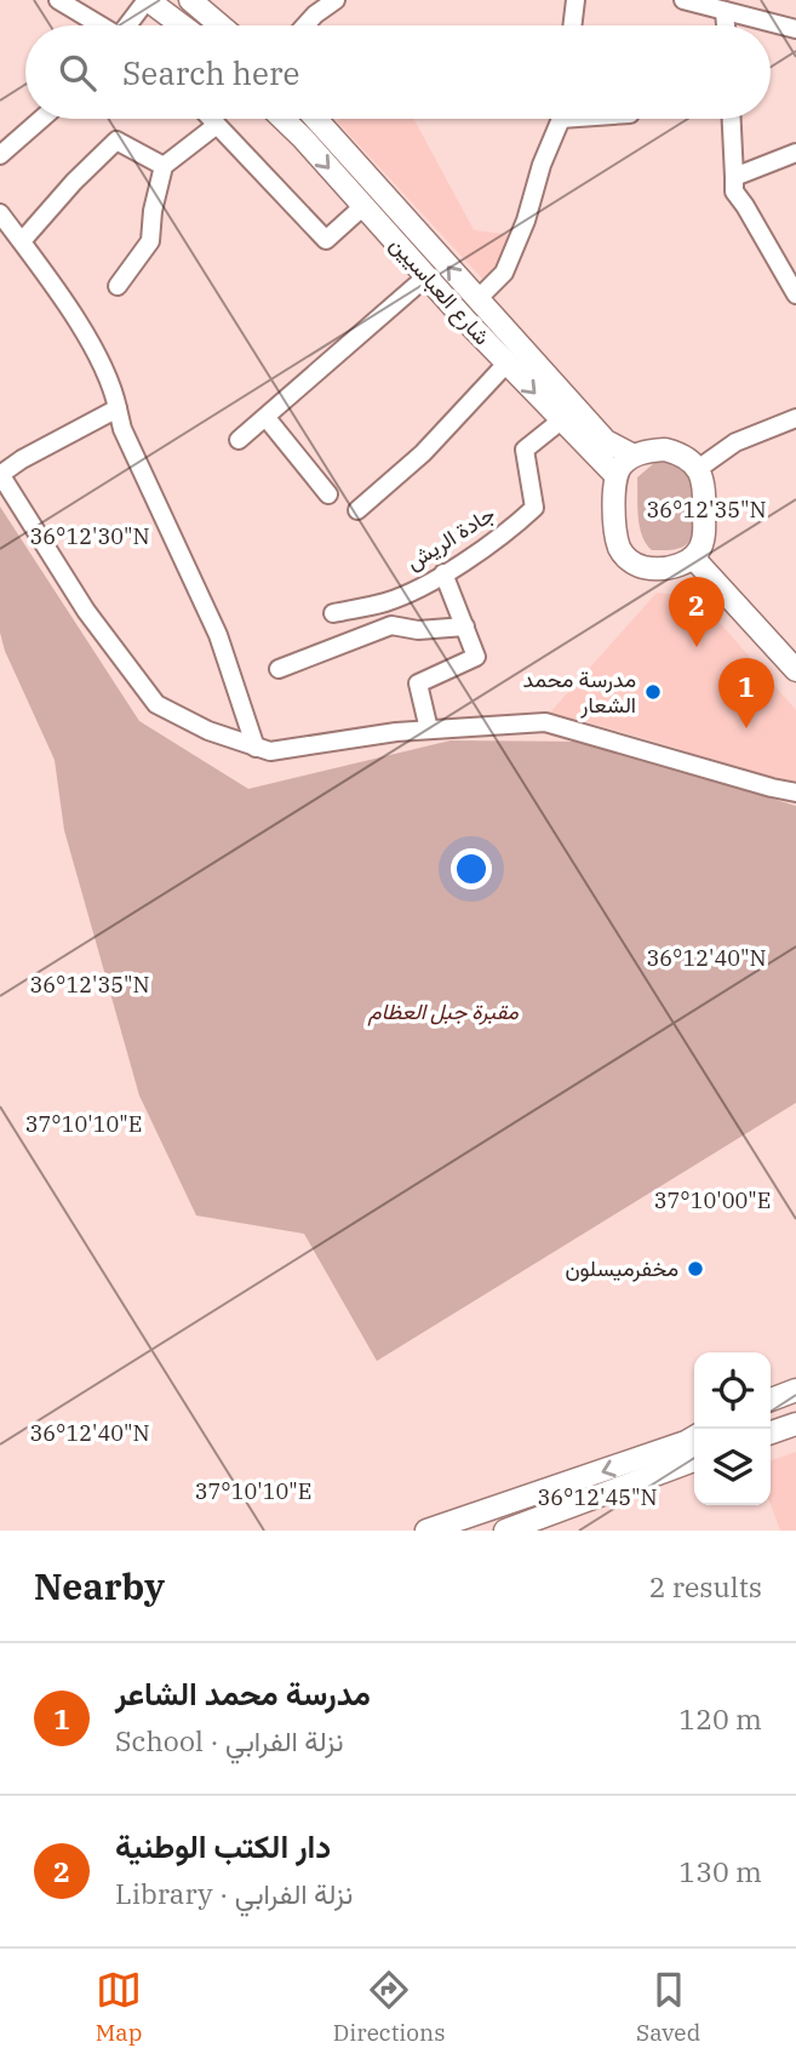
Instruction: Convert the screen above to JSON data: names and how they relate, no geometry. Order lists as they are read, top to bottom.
{
  "streets": {
    "main road": ["شارع العباسيين"],
    "street": ["جادة الريش"]
  },
  "crossings": [
    ["شارع العباسيين", "جادة الريش"]
  ],
  "parks": ["مقبرة جبل العظام"],
  "places": ["مدرسة محمد الشعار", "مخفرميسلون"],
  "page": {
    "search": "Search here",
    "pins": ["2", "1"],
    "heading": ["Nearby", "2 results"],
    "list": [
      {
        "mark": "1",
        "name": "مدرسة محمد الشاعر",
        "note": "School · نزلة الفرابي",
        "value": "120 m"
      },
      {
        "mark": "2",
        "name": "دار الكتب الوطنية",
        "note": "Library · نزلة الفرابي",
        "value": "130 m"
      }
    ],
    "nav": ["Map", "Directions", "Saved"]
  },
  "coordinates": [
    "36°12'35\"N",
    "36°12'30\"N",
    "36°12'40\"N",
    "37°10'10\"E",
    "37°10'00\"E",
    "36°12'45\"N"
  ]
}
